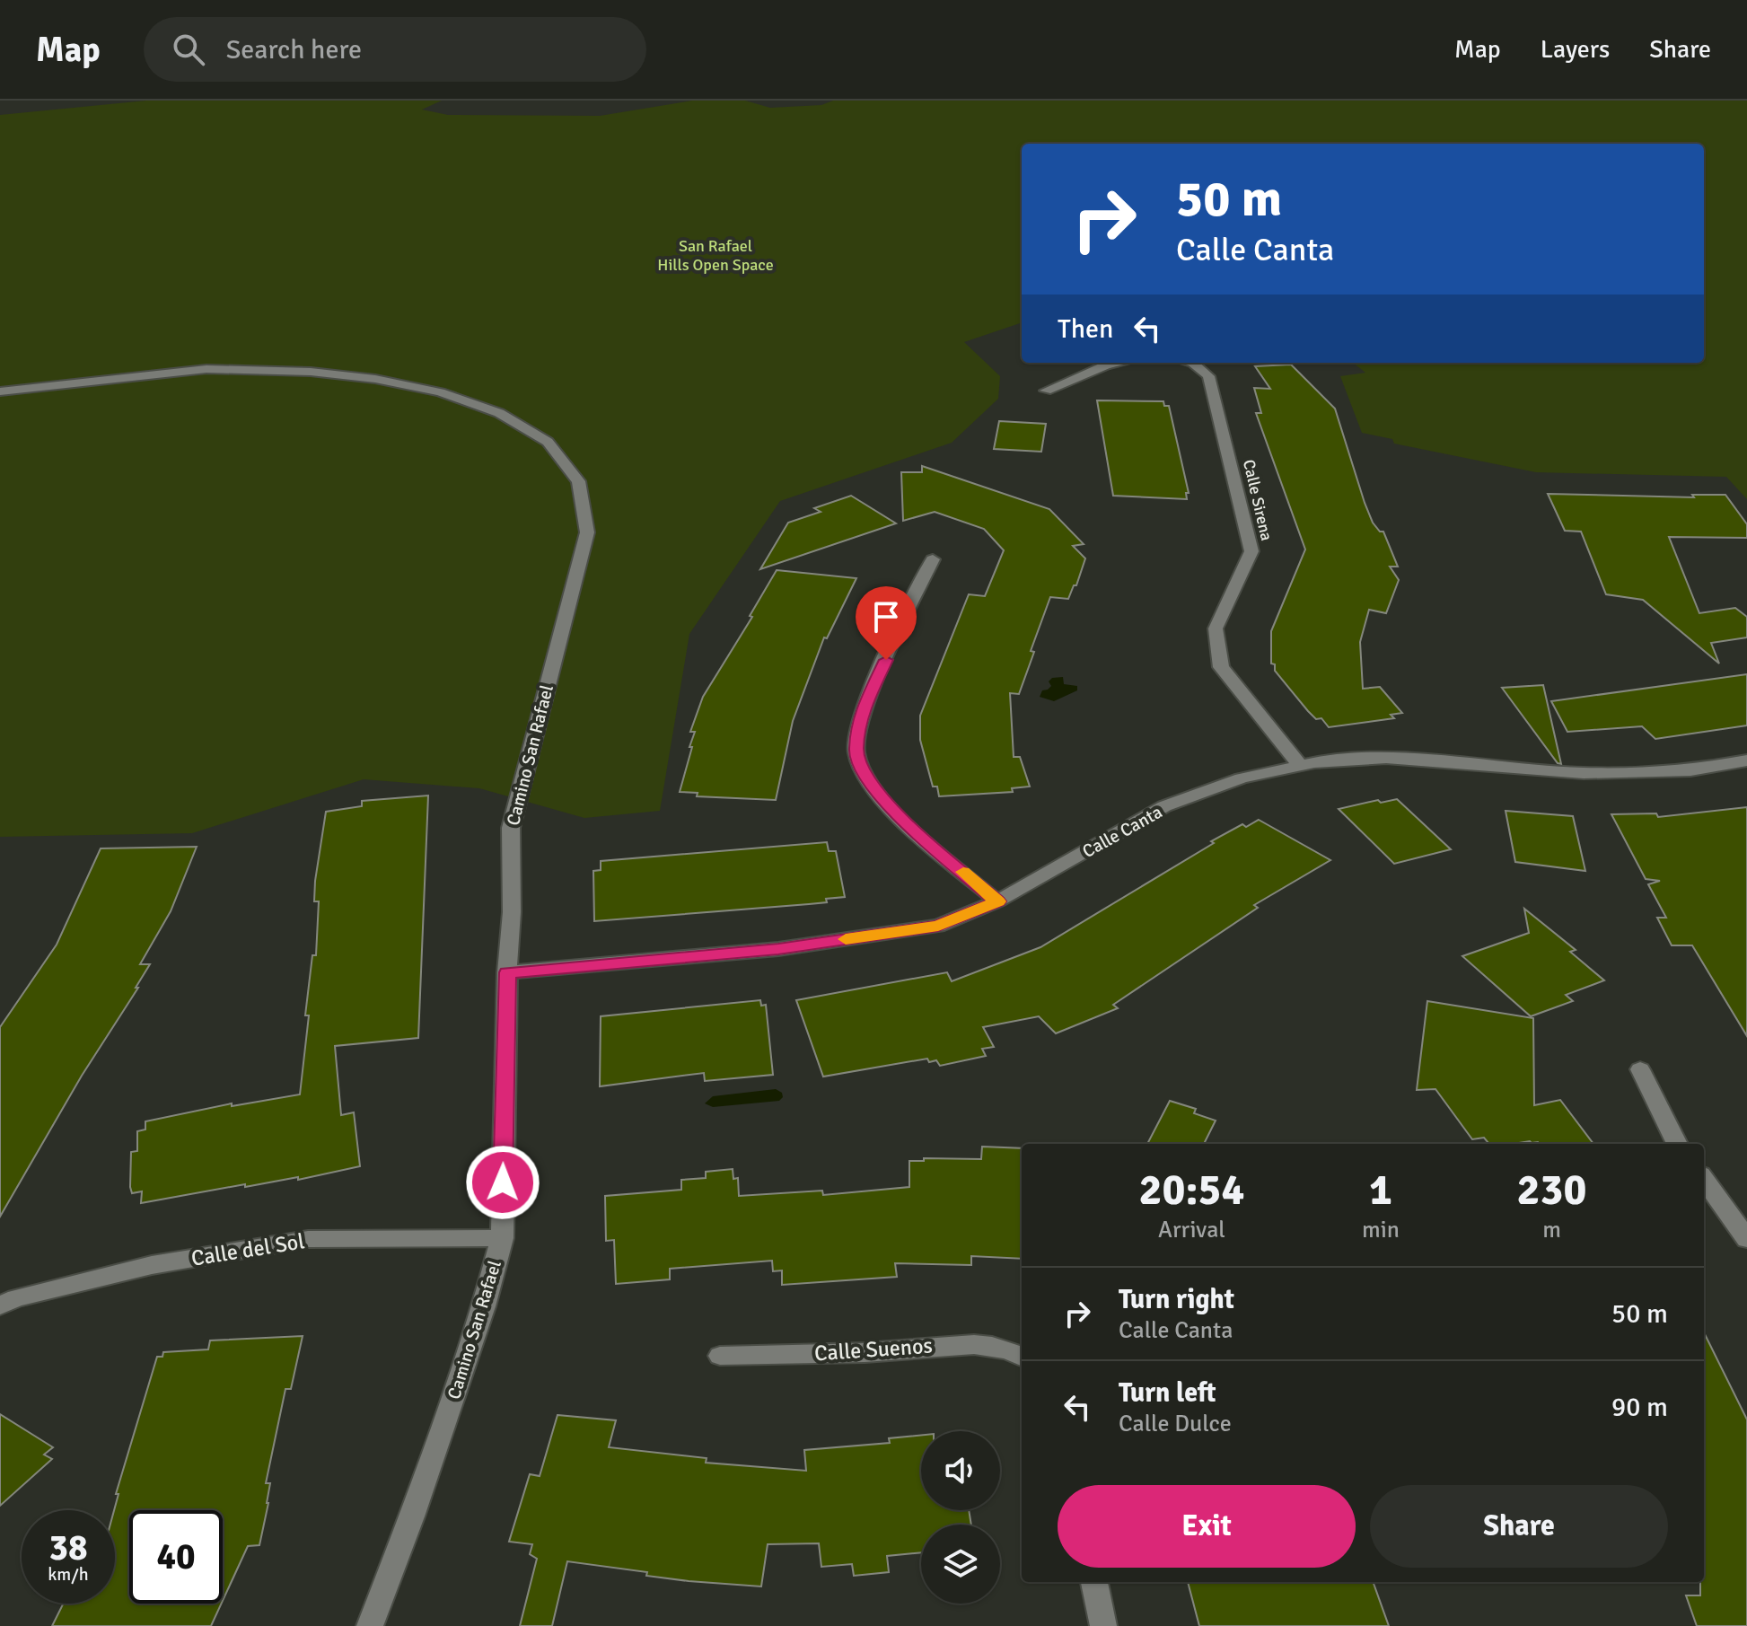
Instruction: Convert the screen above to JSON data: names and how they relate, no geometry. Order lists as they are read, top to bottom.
{
  "streets": {
    "street": [
      "Calle Sirena",
      "Camino San Rafael",
      "Calle Canta",
      "Calle del Sol",
      "Calle Suenos"
    ]
  },
  "crossings": [
    ["Calle Sirena", "Calle Canta"],
    ["Camino San Rafael", "Calle Canta"],
    ["Camino San Rafael", "Calle del Sol"]
  ],
  "parks": ["San Rafael Hills Open Space"],
  "page": {
    "header": "Map",
    "search": "Search here",
    "nav": ["Map", "Layers", "Share"],
    "turn": ["50 m", "Calle Canta"],
    "then": "Then",
    "eta": [
      "20:54",
      "Arrival",
      "1",
      "min",
      "230",
      "m"
    ],
    "list": [
      {
        "name": "Turn right",
        "note": "Calle Canta",
        "value": "50 m"
      },
      {
        "name": "Turn left",
        "note": "Calle Dulce",
        "value": "90 m"
      }
    ],
    "buttons": ["Exit", "Share"],
    "speed": "38 km/h",
    "limit": "40"
  }
}
